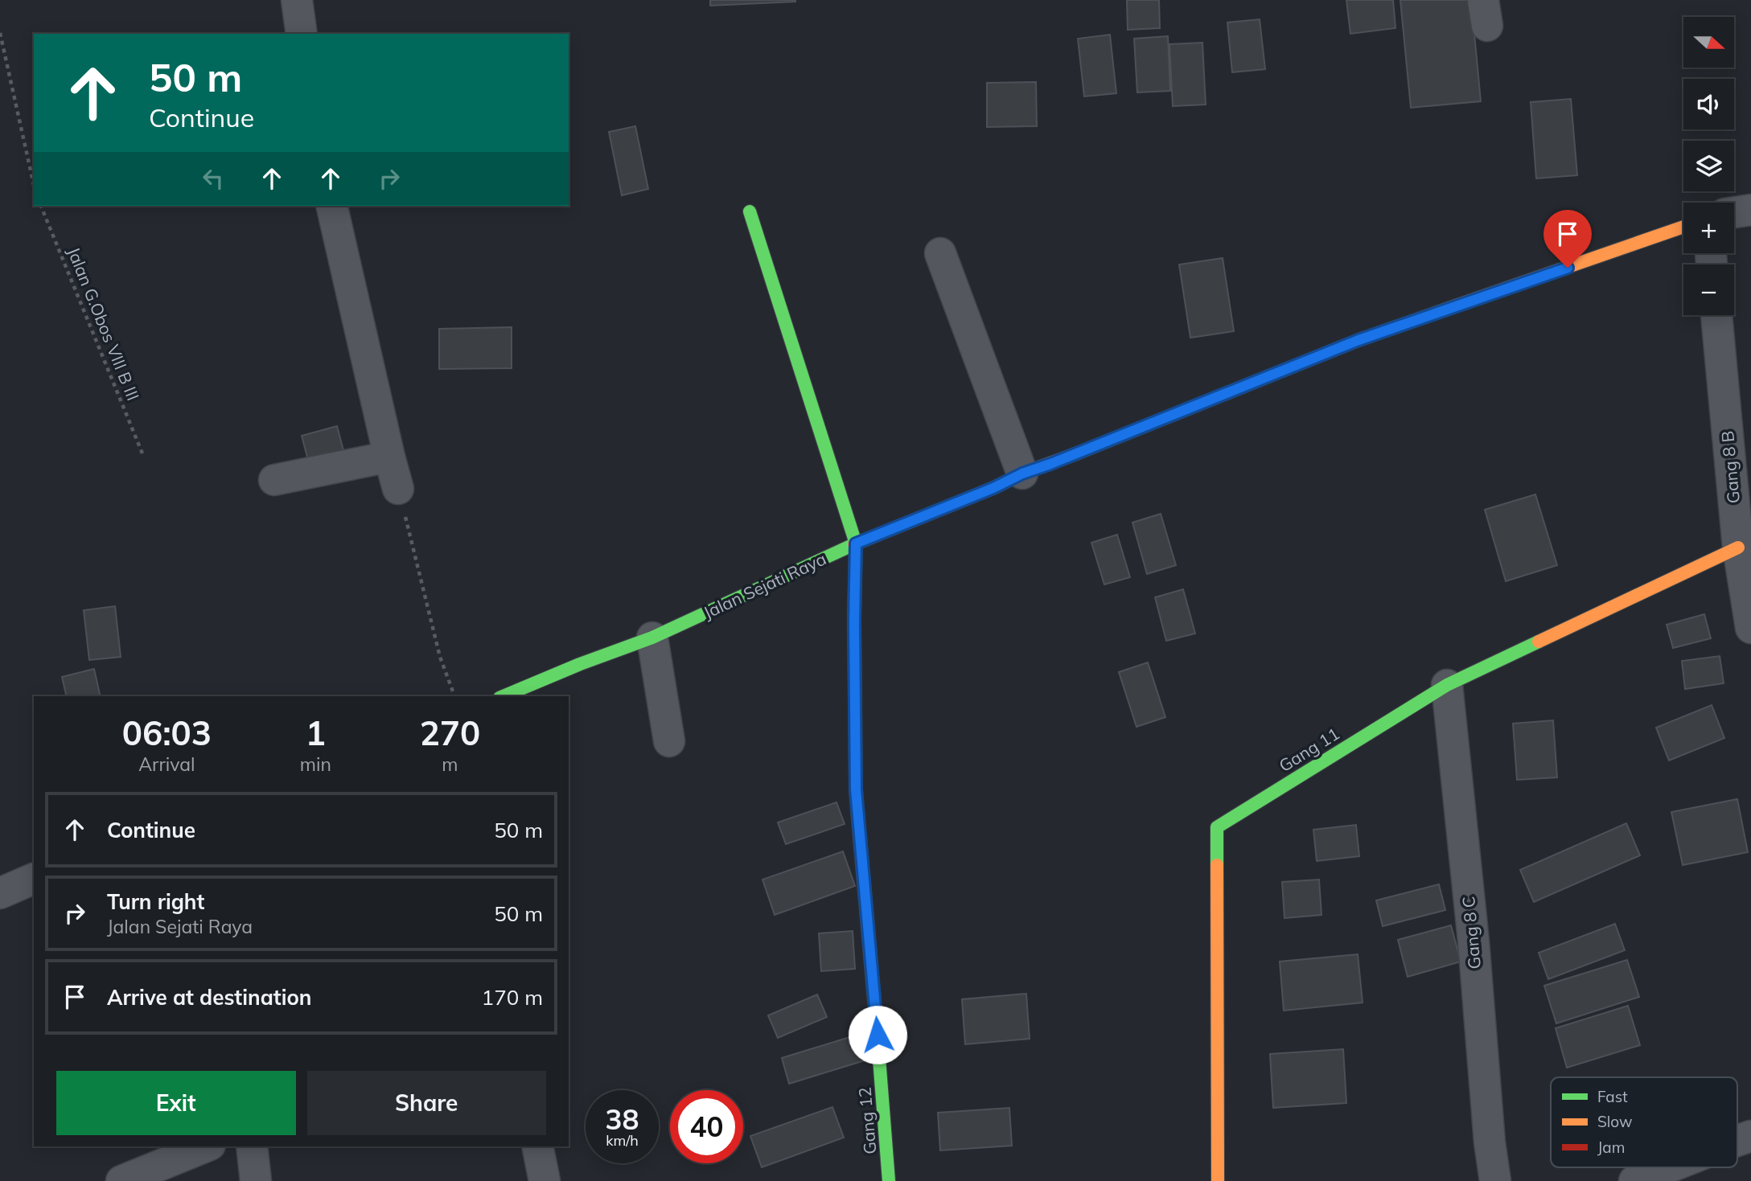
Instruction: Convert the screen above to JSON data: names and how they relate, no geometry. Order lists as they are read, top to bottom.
{
  "streets": {
    "street": [
      "Gang 8 B",
      "Jalan Sejati Raya",
      "Gang 11",
      "Gang 8 C",
      "Gang 12"
    ],
    "path": ["Jalan G.Obos VIII B III"]
  },
  "crossings": [
    ["Gang 8 B", "Gang 11"],
    ["Jalan Sejati Raya", "Gang 12"],
    ["Gang 11", "Gang 8 C"]
  ],
  "legend": ["Fast", "Slow", "Jam"],
  "north": "right",
  "page": {
    "map_buttons": ["+", "−"],
    "turn": ["50 m", "Continue"],
    "eta": [
      "06:03",
      "Arrival",
      "1",
      "min",
      "270",
      "m"
    ],
    "list": [
      {
        "name": "Continue",
        "value": "50 m"
      },
      {
        "name": "Turn right",
        "note": "Jalan Sejati Raya",
        "value": "50 m"
      },
      {
        "name": "Arrive at destination",
        "value": "170 m"
      }
    ],
    "buttons": ["Exit", "Share"],
    "speed": "38 km/h",
    "limit": "40"
  }
}
